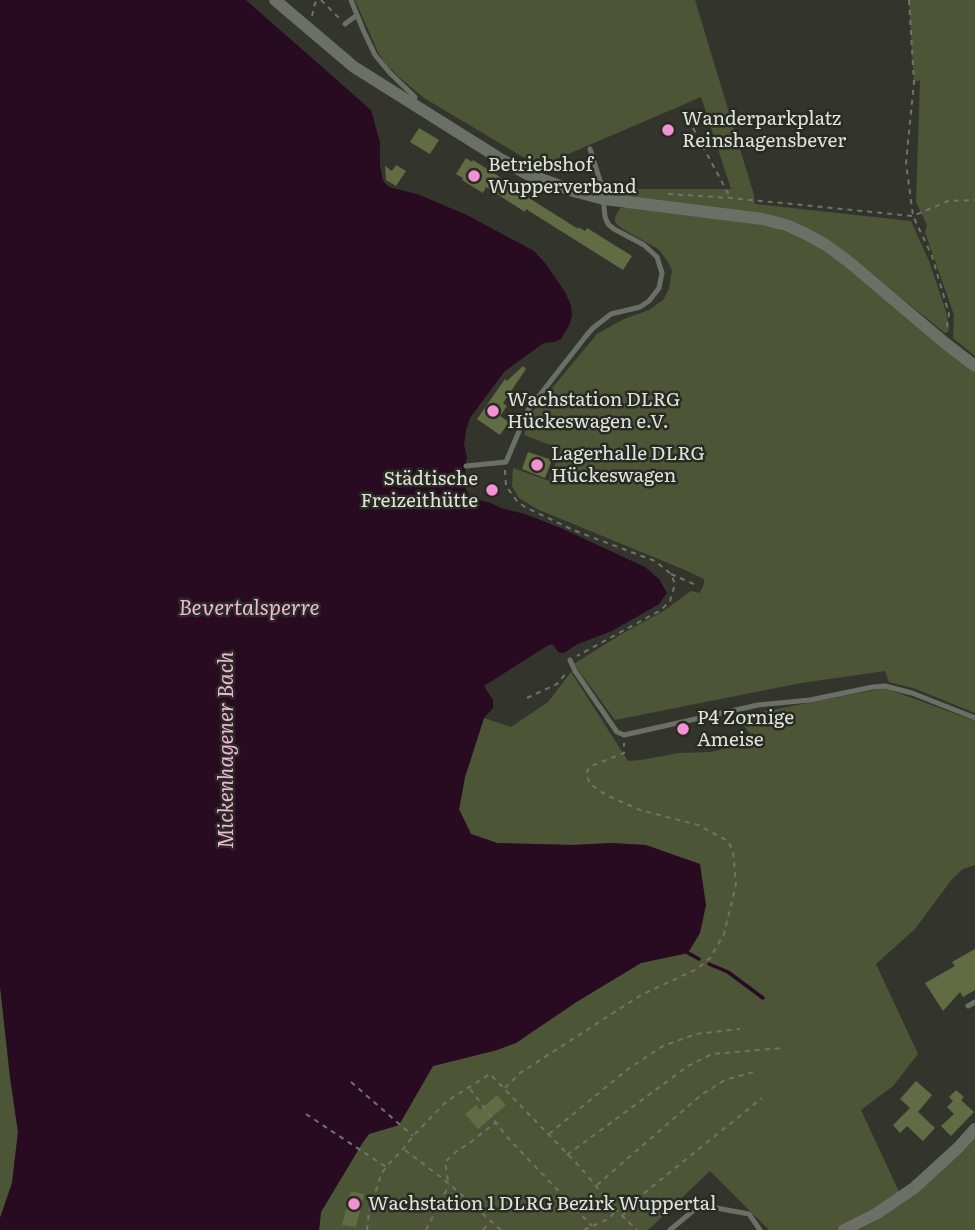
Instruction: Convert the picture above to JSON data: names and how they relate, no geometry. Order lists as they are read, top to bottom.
{
  "water": ["Bevertalsperre", "Mickenhagener Bach"],
  "places": [
    "Wanderparkplatz Reinshagensbever",
    "Betriebshof Wupperverband",
    "Wachstation DLRG Hückeswagen e.V.",
    "Lagerhalle DLRG Hückeswagen",
    "Städtische Freizeithütte",
    "P4 Zornige Ameise",
    "Wachstation 1 DLRG Bezirk Wuppertal"
  ]
}
